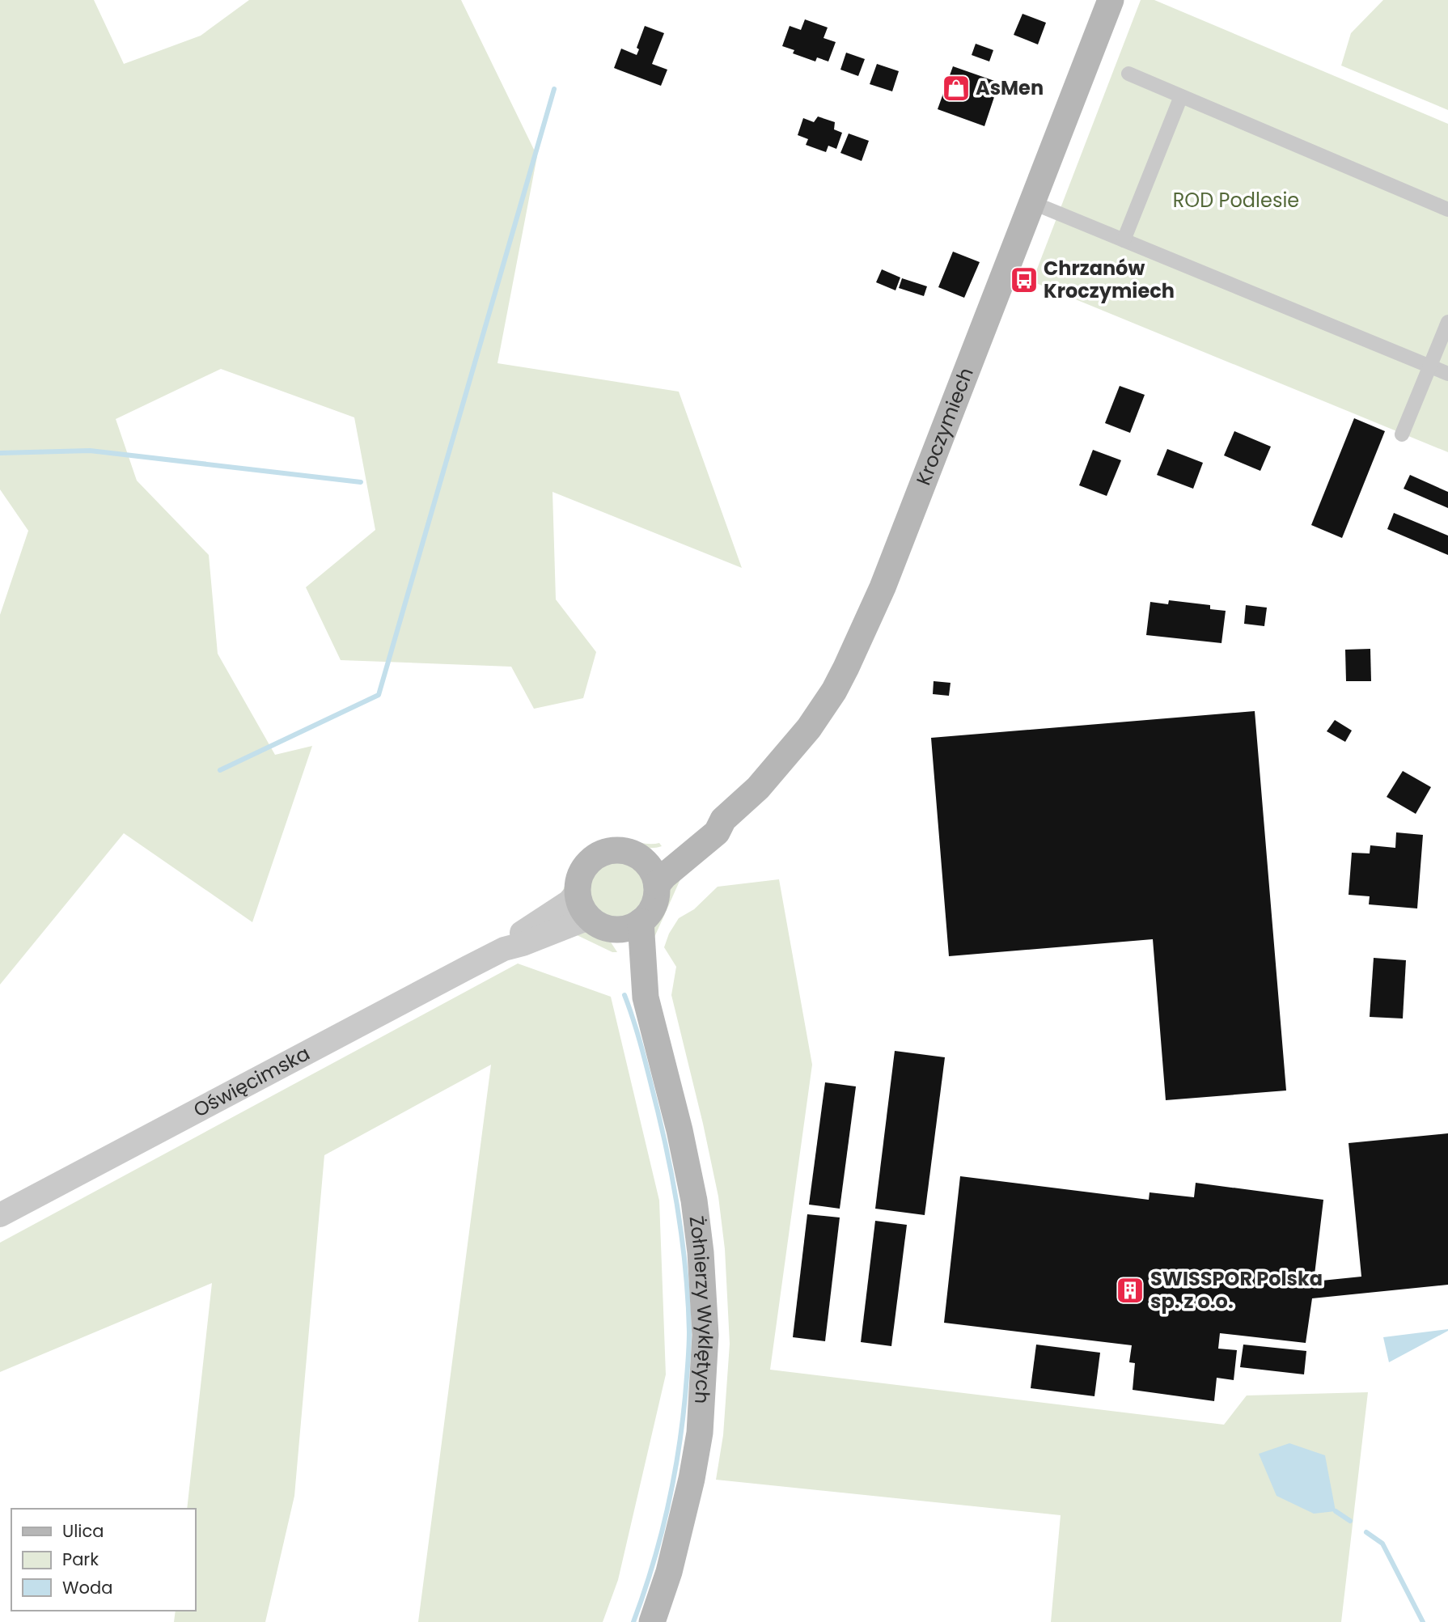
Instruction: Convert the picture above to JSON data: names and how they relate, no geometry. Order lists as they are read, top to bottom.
{
  "streets": {
    "main road": ["Kroczymiech", "Żołnierzy Wyklętych"],
    "street": ["Oświęcimska"]
  },
  "crossings": [
    ["Kroczymiech", "Oświęcimska"],
    ["Kroczymiech", "Żołnierzy Wyklętych"],
    ["Oświęcimska", "Żołnierzy Wyklętych"]
  ],
  "parks": ["ROD Podlesie"],
  "places": {
    "shop": ["AsMen"],
    "bus stop": ["Chrzanów Kroczymiech"],
    "building": ["SWISSPOR Polska sp. z o.o."]
  },
  "legend": ["Ulica", "Park", "Woda"]
}
